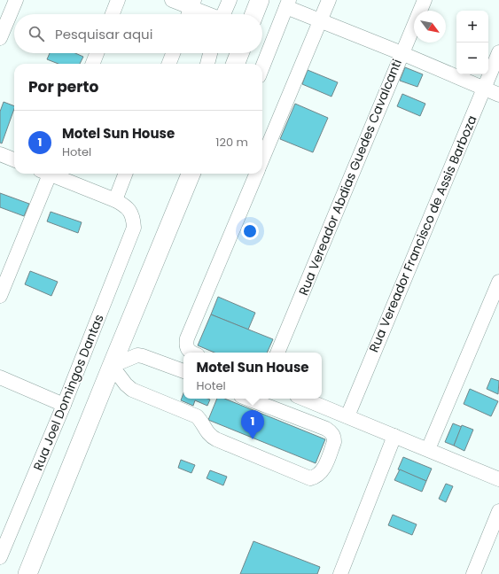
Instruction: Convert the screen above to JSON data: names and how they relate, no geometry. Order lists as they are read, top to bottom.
{
  "streets": {
    "street": ["Rua Vereador Abdias Guedes Cavalcanti", "Rua Vereador Francisco de Assis Barboza", "Rua Joel Domingos Dantas"]
  },
  "north": "bottom right",
  "page": {
    "map_buttons": ["+", "−"],
    "search": "Pesquisar aqui",
    "heading": "Por perto",
    "list": [
      {
        "mark": "1",
        "name": "Motel Sun House",
        "note": "Hotel",
        "value": "120 m"
      }
    ],
    "popup": ["Motel Sun House", "Hotel"],
    "pins": "1"
  }
}
